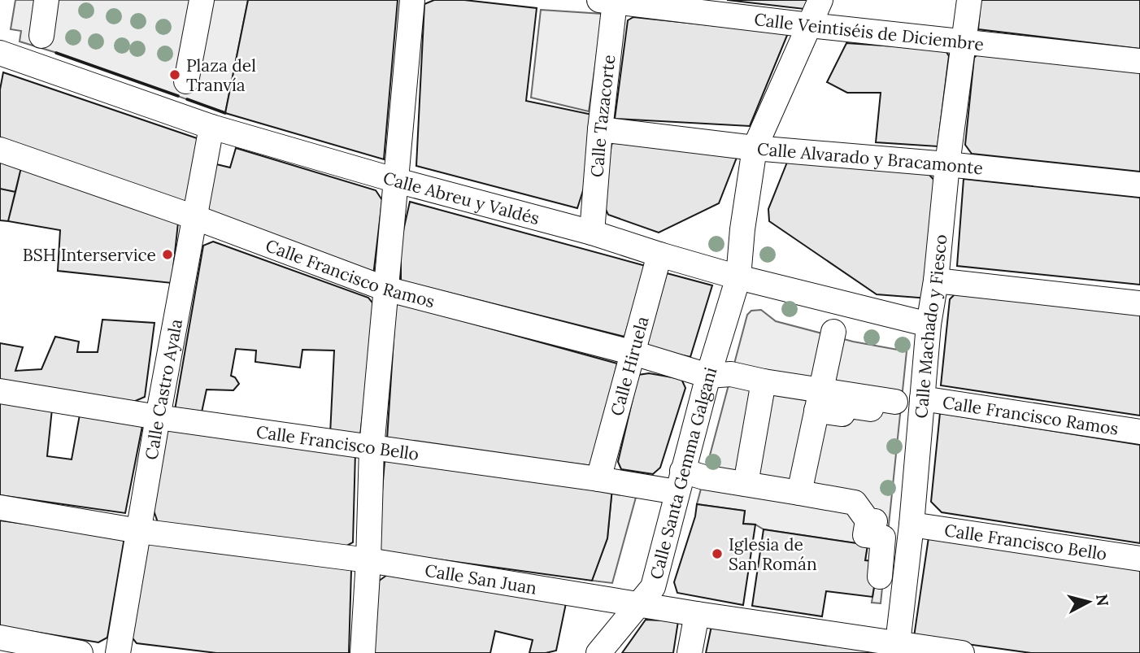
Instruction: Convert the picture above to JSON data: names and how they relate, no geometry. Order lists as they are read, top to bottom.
{
  "streets": {
    "street": [
      "Calle Veintiséis de Diciembre",
      "Calle Tazacorte",
      "Calle Alvarado y Bracamonte",
      "Calle Abreu y Valdés",
      "Calle Francisco Ramos",
      "Calle Machado y Fiesco",
      "Calle Hiruela",
      "Calle Castro Ayala",
      "Calle Francisco Bello",
      "Calle Santa Gemma Galgani",
      "Calle San Juan"
    ]
  },
  "crossings": [
    ["Calle Veintiséis de Diciembre", "Calle Tazacorte"],
    ["Calle Veintiséis de Diciembre", "Calle Machado y Fiesco"],
    ["Calle Veintiséis de Diciembre", "Calle Santa Gemma Galgani"],
    ["Calle Tazacorte", "Calle Alvarado y Bracamonte"],
    ["Calle Tazacorte", "Calle Abreu y Valdés"],
    ["Calle Alvarado y Bracamonte", "Calle Machado y Fiesco"],
    ["Calle Alvarado y Bracamonte", "Calle Santa Gemma Galgani"],
    ["Calle Abreu y Valdés", "Calle Machado y Fiesco"],
    ["Calle Abreu y Valdés", "Calle Hiruela"],
    ["Calle Abreu y Valdés", "Calle Castro Ayala"],
    ["Calle Abreu y Valdés", "Calle Santa Gemma Galgani"],
    ["Calle Francisco Ramos", "Calle Machado y Fiesco"],
    ["Calle Francisco Ramos", "Calle Hiruela"],
    ["Calle Francisco Ramos", "Calle Castro Ayala"],
    ["Calle Francisco Ramos", "Calle Santa Gemma Galgani"],
    ["Calle Machado y Fiesco", "Calle Francisco Bello"],
    ["Calle Machado y Fiesco", "Calle San Juan"],
    ["Calle Hiruela", "Calle Francisco Bello"],
    ["Calle Castro Ayala", "Calle Francisco Bello"],
    ["Calle Castro Ayala", "Calle San Juan"],
    ["Calle Francisco Bello", "Calle Santa Gemma Galgani"],
    ["Calle Santa Gemma Galgani", "Calle San Juan"]
  ],
  "places": ["Plaza del Tranvía", "BSH Interservice", "Iglesia de San Román"],
  "north": "right"
}
